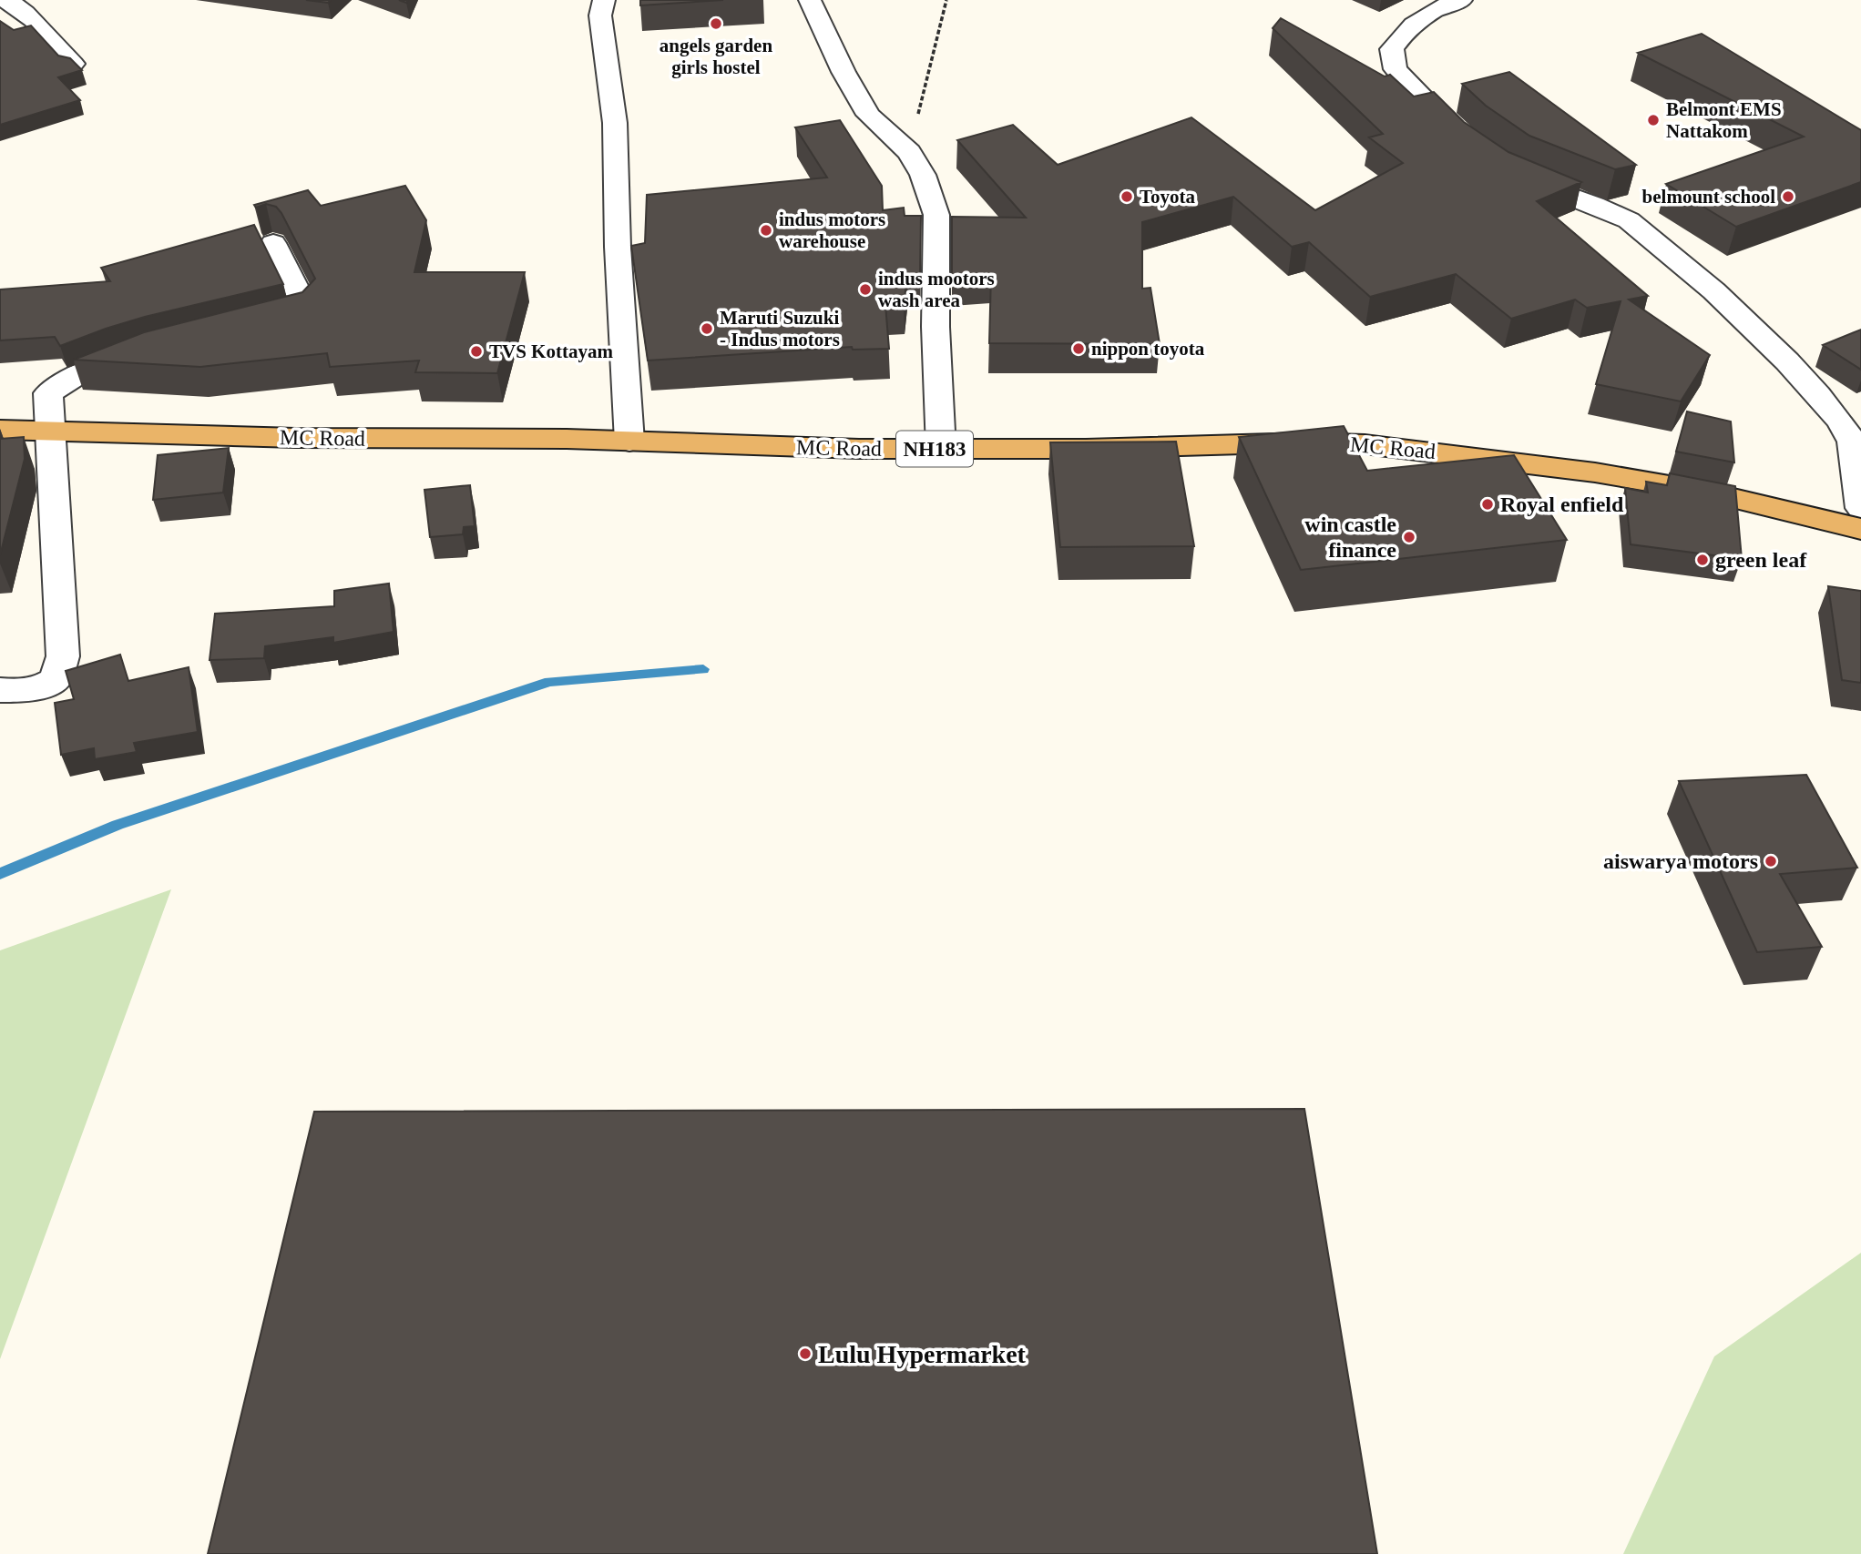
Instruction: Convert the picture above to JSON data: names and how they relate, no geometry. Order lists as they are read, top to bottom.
{
  "streets": {
    "highway": ["MC Road", "NH183"]
  },
  "places": [
    "angels garden girls hostel",
    "Belmont EMS Nattakom",
    "Toyota",
    "belmount school",
    "indus motors warehouse",
    "indus mootors wash area",
    "Maruti Suzuki - Indus motors",
    "nippon toyota",
    "TVS Kottayam",
    "Royal enfield",
    "win castle finance",
    "green leaf",
    "aiswarya motors",
    "Lulu Hypermarket"
  ]
}
